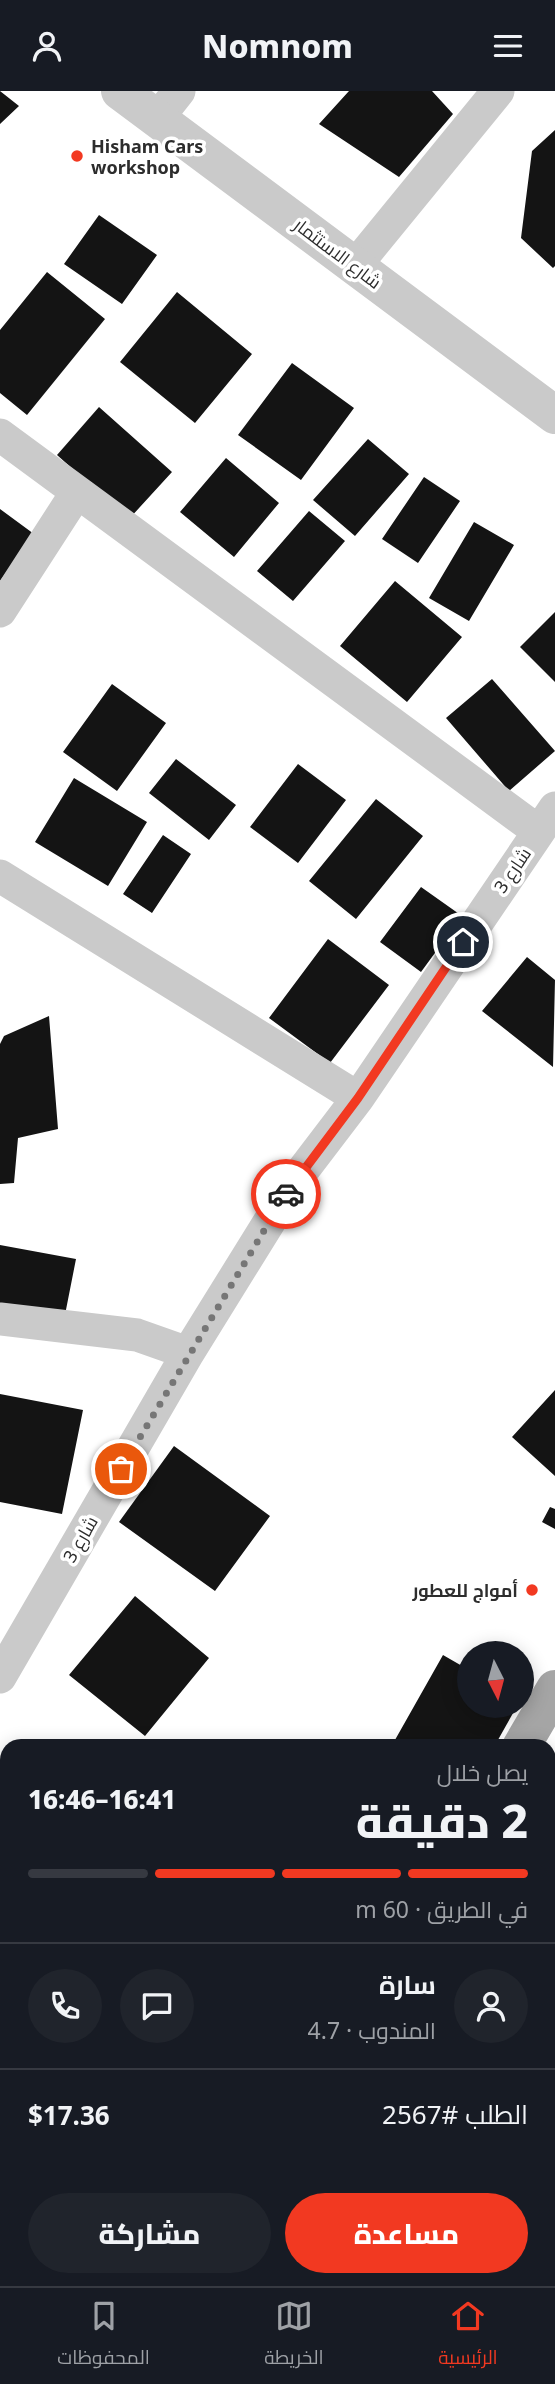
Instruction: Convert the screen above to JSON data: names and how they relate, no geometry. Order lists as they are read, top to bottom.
{
  "streets": {
    "street": ["شارع الاستثمار", "شارع 3"]
  },
  "places": ["Hisham Cars workshop", "أمواج للعطور"],
  "north": "bottom",
  "page": {
    "header": "Nomnom",
    "heading": ["2 دقيقة", "يصل خلال", "16:41–16:46"],
    "panel": [
      "سارة",
      "المندوب · 4.7",
      "الطلب #2567",
      "$17.36"
    ],
    "bar": "في الطريق · 60 m",
    "buttons": ["مساعدة", "مشاركة"],
    "tabs": ["الرئيسية", "الخريطة", "المحفوظات"]
  }
}
